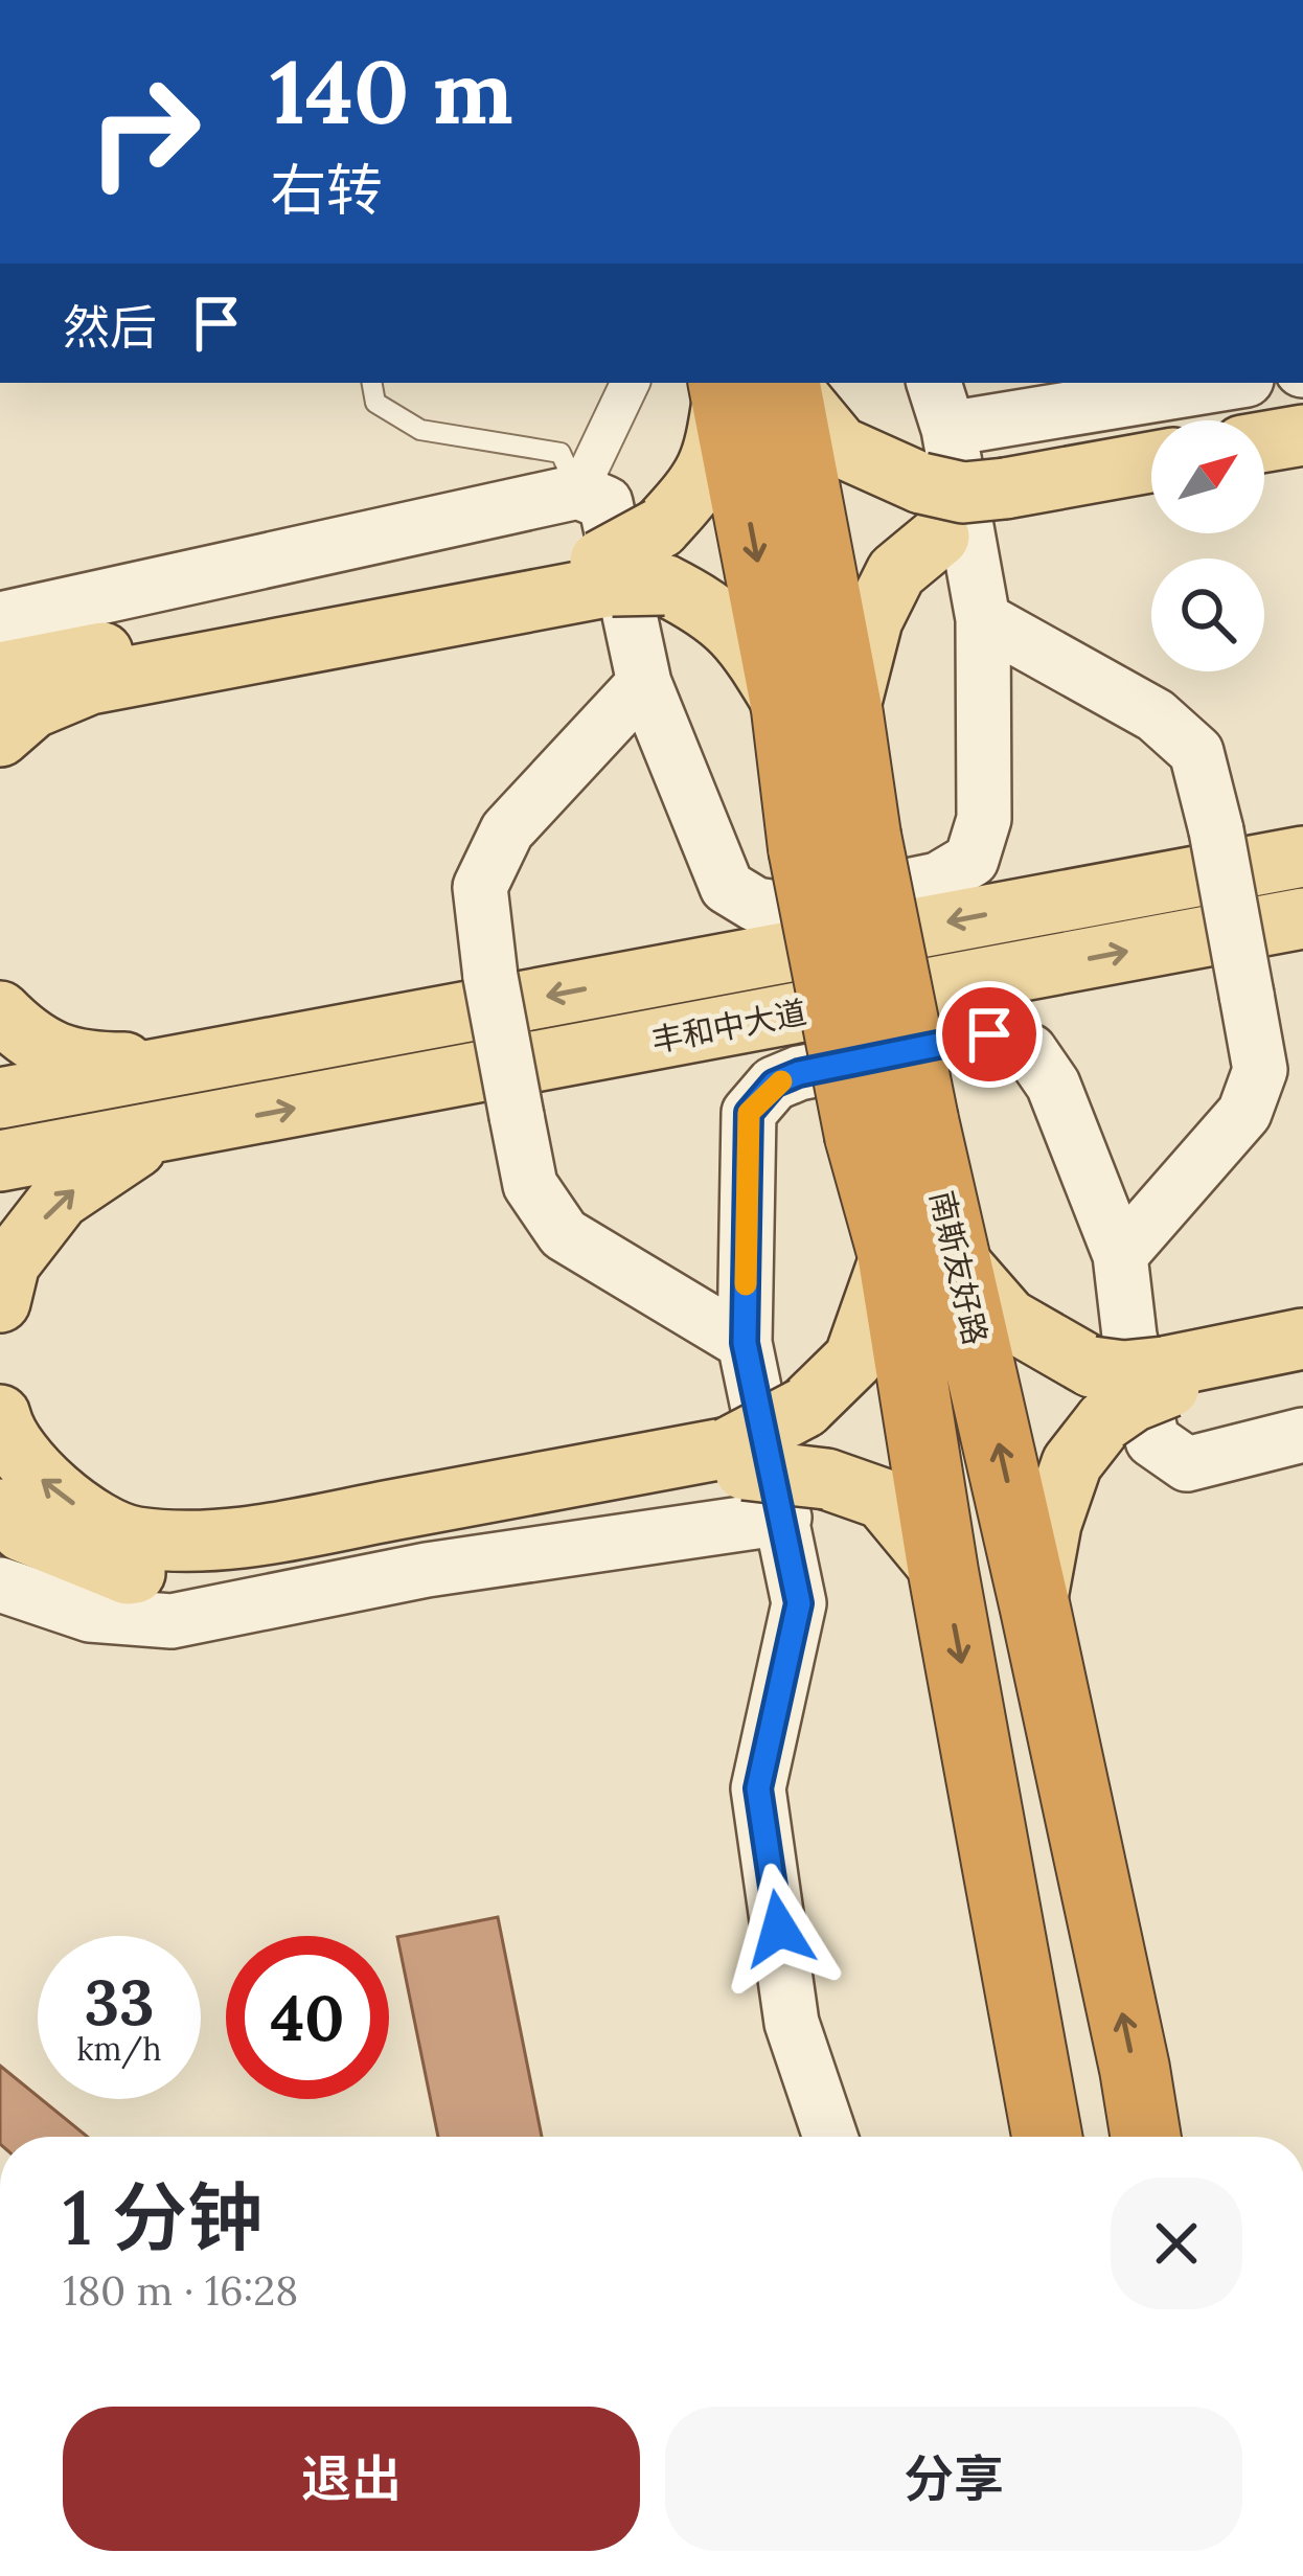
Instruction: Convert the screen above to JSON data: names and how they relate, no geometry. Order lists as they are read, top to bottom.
{
  "streets": {
    "highway": ["南斯友好路"],
    "main road": ["丰和中大道"]
  },
  "north": "top right",
  "page": {
    "turn": ["140 m", "右转"],
    "then": "然后",
    "speed": "33 km/h",
    "limit": "40",
    "heading": ["1 分钟", "180 m · 16:28"],
    "buttons": ["退出", "分享"]
  }
}
